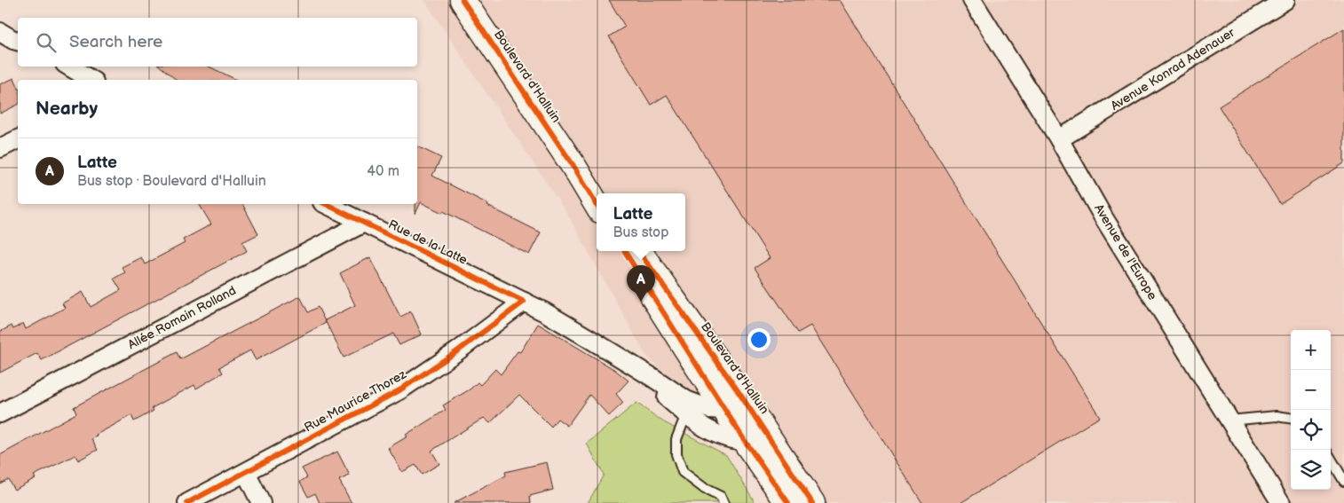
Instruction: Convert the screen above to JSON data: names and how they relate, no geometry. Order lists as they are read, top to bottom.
{
  "streets": {
    "main road": ["Boulevard d'Halluin"],
    "street": [
      "Avenue Konrad Adenauer",
      "Rue de la Latte",
      "Avenue de l'Europe",
      "Allée Romain Rolland",
      "Rue Maurice Thorez"
    ]
  },
  "crossings": [
    ["Avenue Konrad Adenauer", "Avenue de l'Europe"],
    ["Boulevard d'Halluin", "Rue de la Latte"],
    ["Rue de la Latte", "Allée Romain Rolland"],
    ["Rue de la Latte", "Rue Maurice Thorez"]
  ],
  "page": {
    "search": "Search here",
    "heading": "Nearby",
    "list": [
      {
        "mark": "A",
        "name": "Latte",
        "note": "Bus stop · Boulevard d'Halluin",
        "value": "40 m"
      }
    ],
    "popup": ["Latte", "Bus stop"],
    "pins": "A",
    "map_buttons": ["+", "−"]
  }
}
